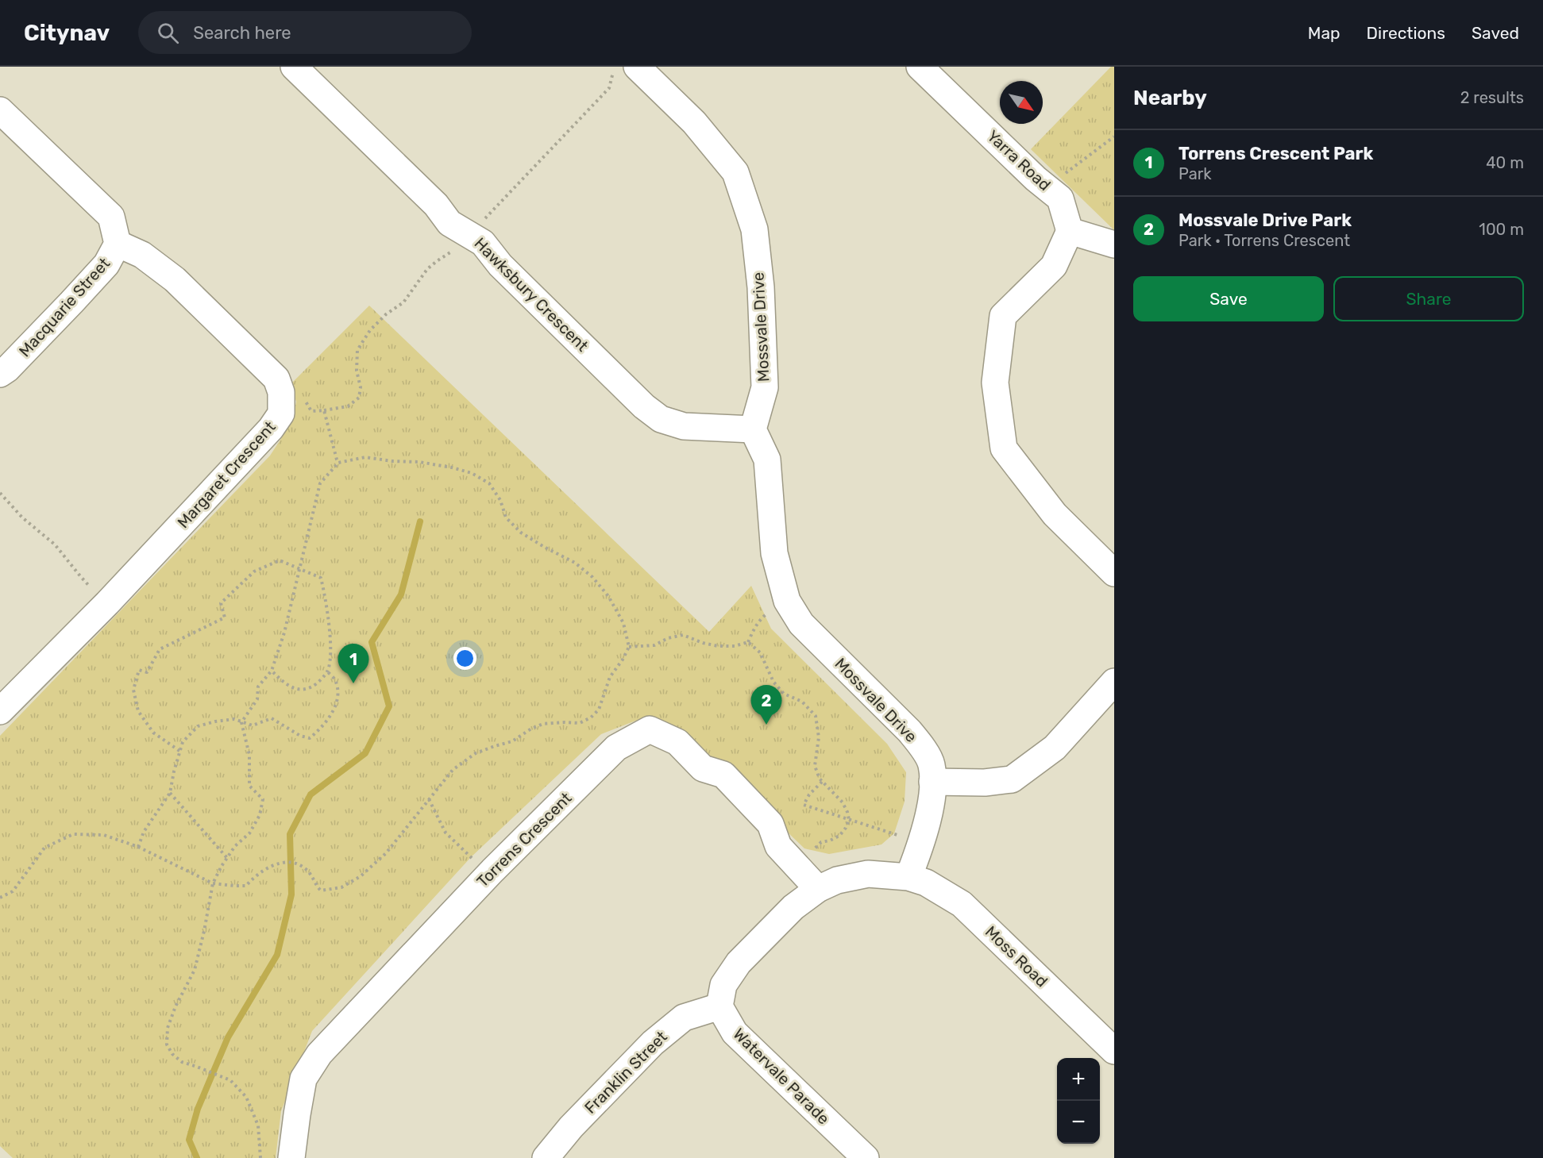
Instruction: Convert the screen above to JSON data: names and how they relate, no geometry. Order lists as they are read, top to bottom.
{
  "streets": {
    "street": [
      "Yarra Road",
      "Hawksbury Crescent",
      "Macquarie Street",
      "Mossvale Drive",
      "Margaret Crescent",
      "Torrens Crescent",
      "Moss Road",
      "Franklin Street",
      "Watervale Parade"
    ]
  },
  "crossings": [
    ["Hawksbury Crescent", "Mossvale Drive"],
    ["Mossvale Drive", "Moss Road"],
    ["Franklin Street", "Watervale Parade"]
  ],
  "north": "bottom right",
  "page": {
    "header": "Citynav",
    "search": "Search here",
    "nav": ["Map", "Directions", "Saved"],
    "heading": ["Nearby", "2 results"],
    "list": [
      {
        "mark": "1",
        "name": "Torrens Crescent Park",
        "note": "Park",
        "value": "40 m"
      },
      {
        "mark": "2",
        "name": "Mossvale Drive Park",
        "note": "Park · Torrens Crescent",
        "value": "100 m"
      }
    ],
    "buttons": ["Save", "Share"],
    "pins": ["1", "2"],
    "map_buttons": ["+", "−"]
  }
}
